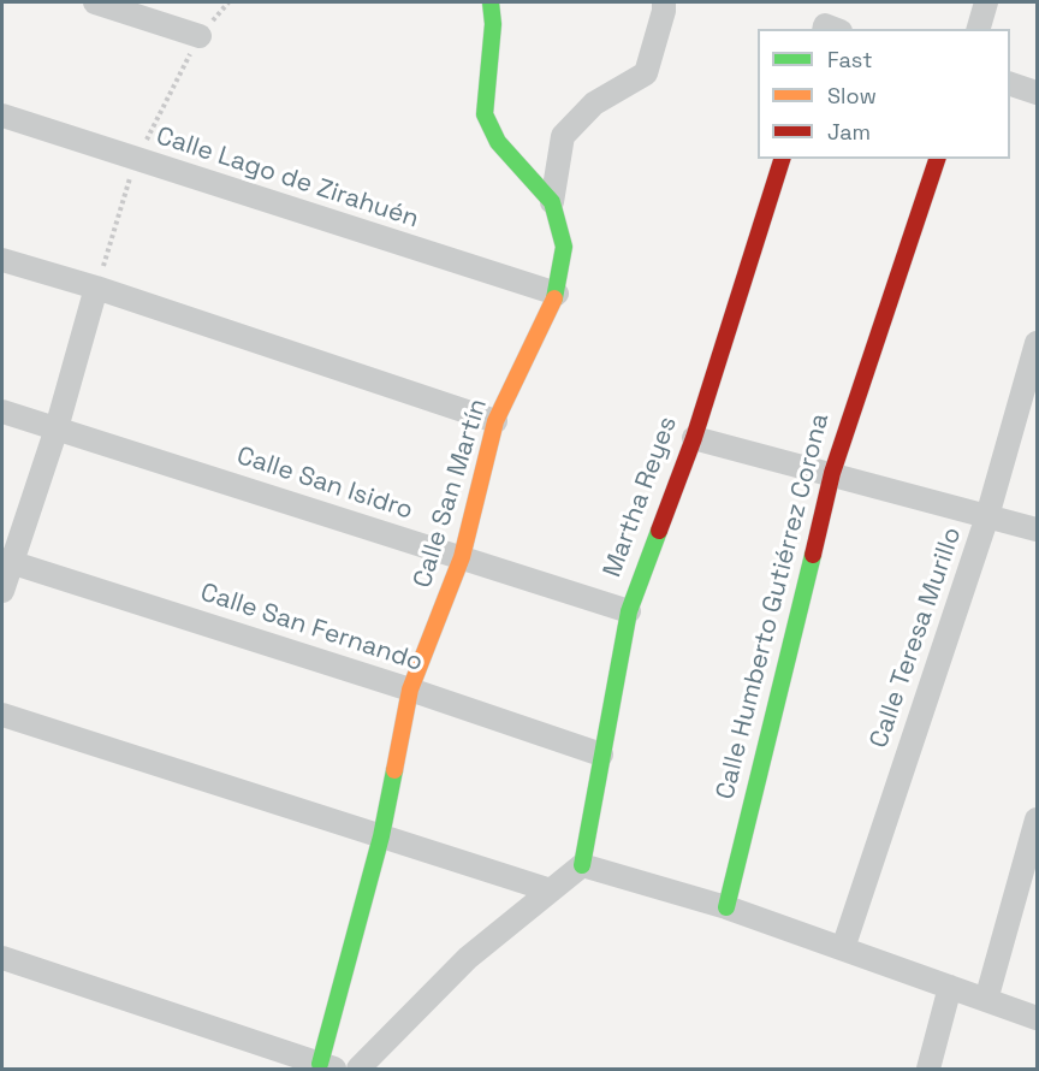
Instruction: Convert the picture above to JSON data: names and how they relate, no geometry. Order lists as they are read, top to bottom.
{
  "streets": {
    "street": [
      "Calle Lago de Zirahuén",
      "Calle San Isidro",
      "Calle San Martín",
      "Martha Reyes",
      "Calle Humberto Gutiérrez Corona",
      "Calle San Fernando",
      "Calle Teresa Murillo"
    ]
  },
  "crossings": [
    ["Calle Lago de Zirahuén", "Calle San Martín"],
    ["Calle San Isidro", "Calle San Martín"],
    ["Calle San Isidro", "Martha Reyes"],
    ["Calle San Martín", "Calle San Fernando"],
    ["Martha Reyes", "Calle San Fernando"]
  ],
  "legend": ["Fast", "Slow", "Jam"]
}
